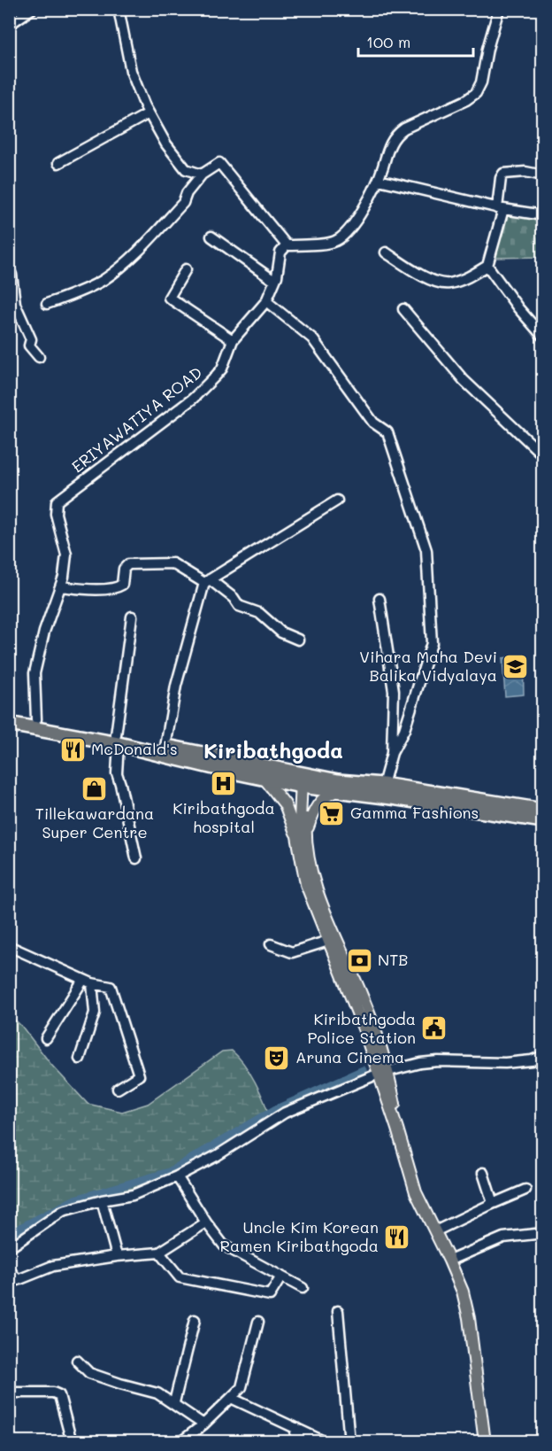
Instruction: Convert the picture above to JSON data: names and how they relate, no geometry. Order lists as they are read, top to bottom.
{
  "streets": {
    "street": ["ERIYAWATIYA ROAD"]
  },
  "districts": ["Kiribathgoda"],
  "places": {
    "school or university": ["Vihara Maha Devi Balika Vidyalaya"],
    "restaurant": ["McDonald's", "Uncle Kim Korean Ramen Kiribathgoda"],
    "hospital": ["Kiribathgoda hospital"],
    "shop": ["Tillekawardana Super Centre"],
    "supermarket": ["Gamma Fashions"],
    "bank": ["NTB"],
    "public building": ["Kiribathgoda Police Station"],
    "theatre": ["Aruna Cinema"]
  },
  "scale_bar": "100 m"
}
